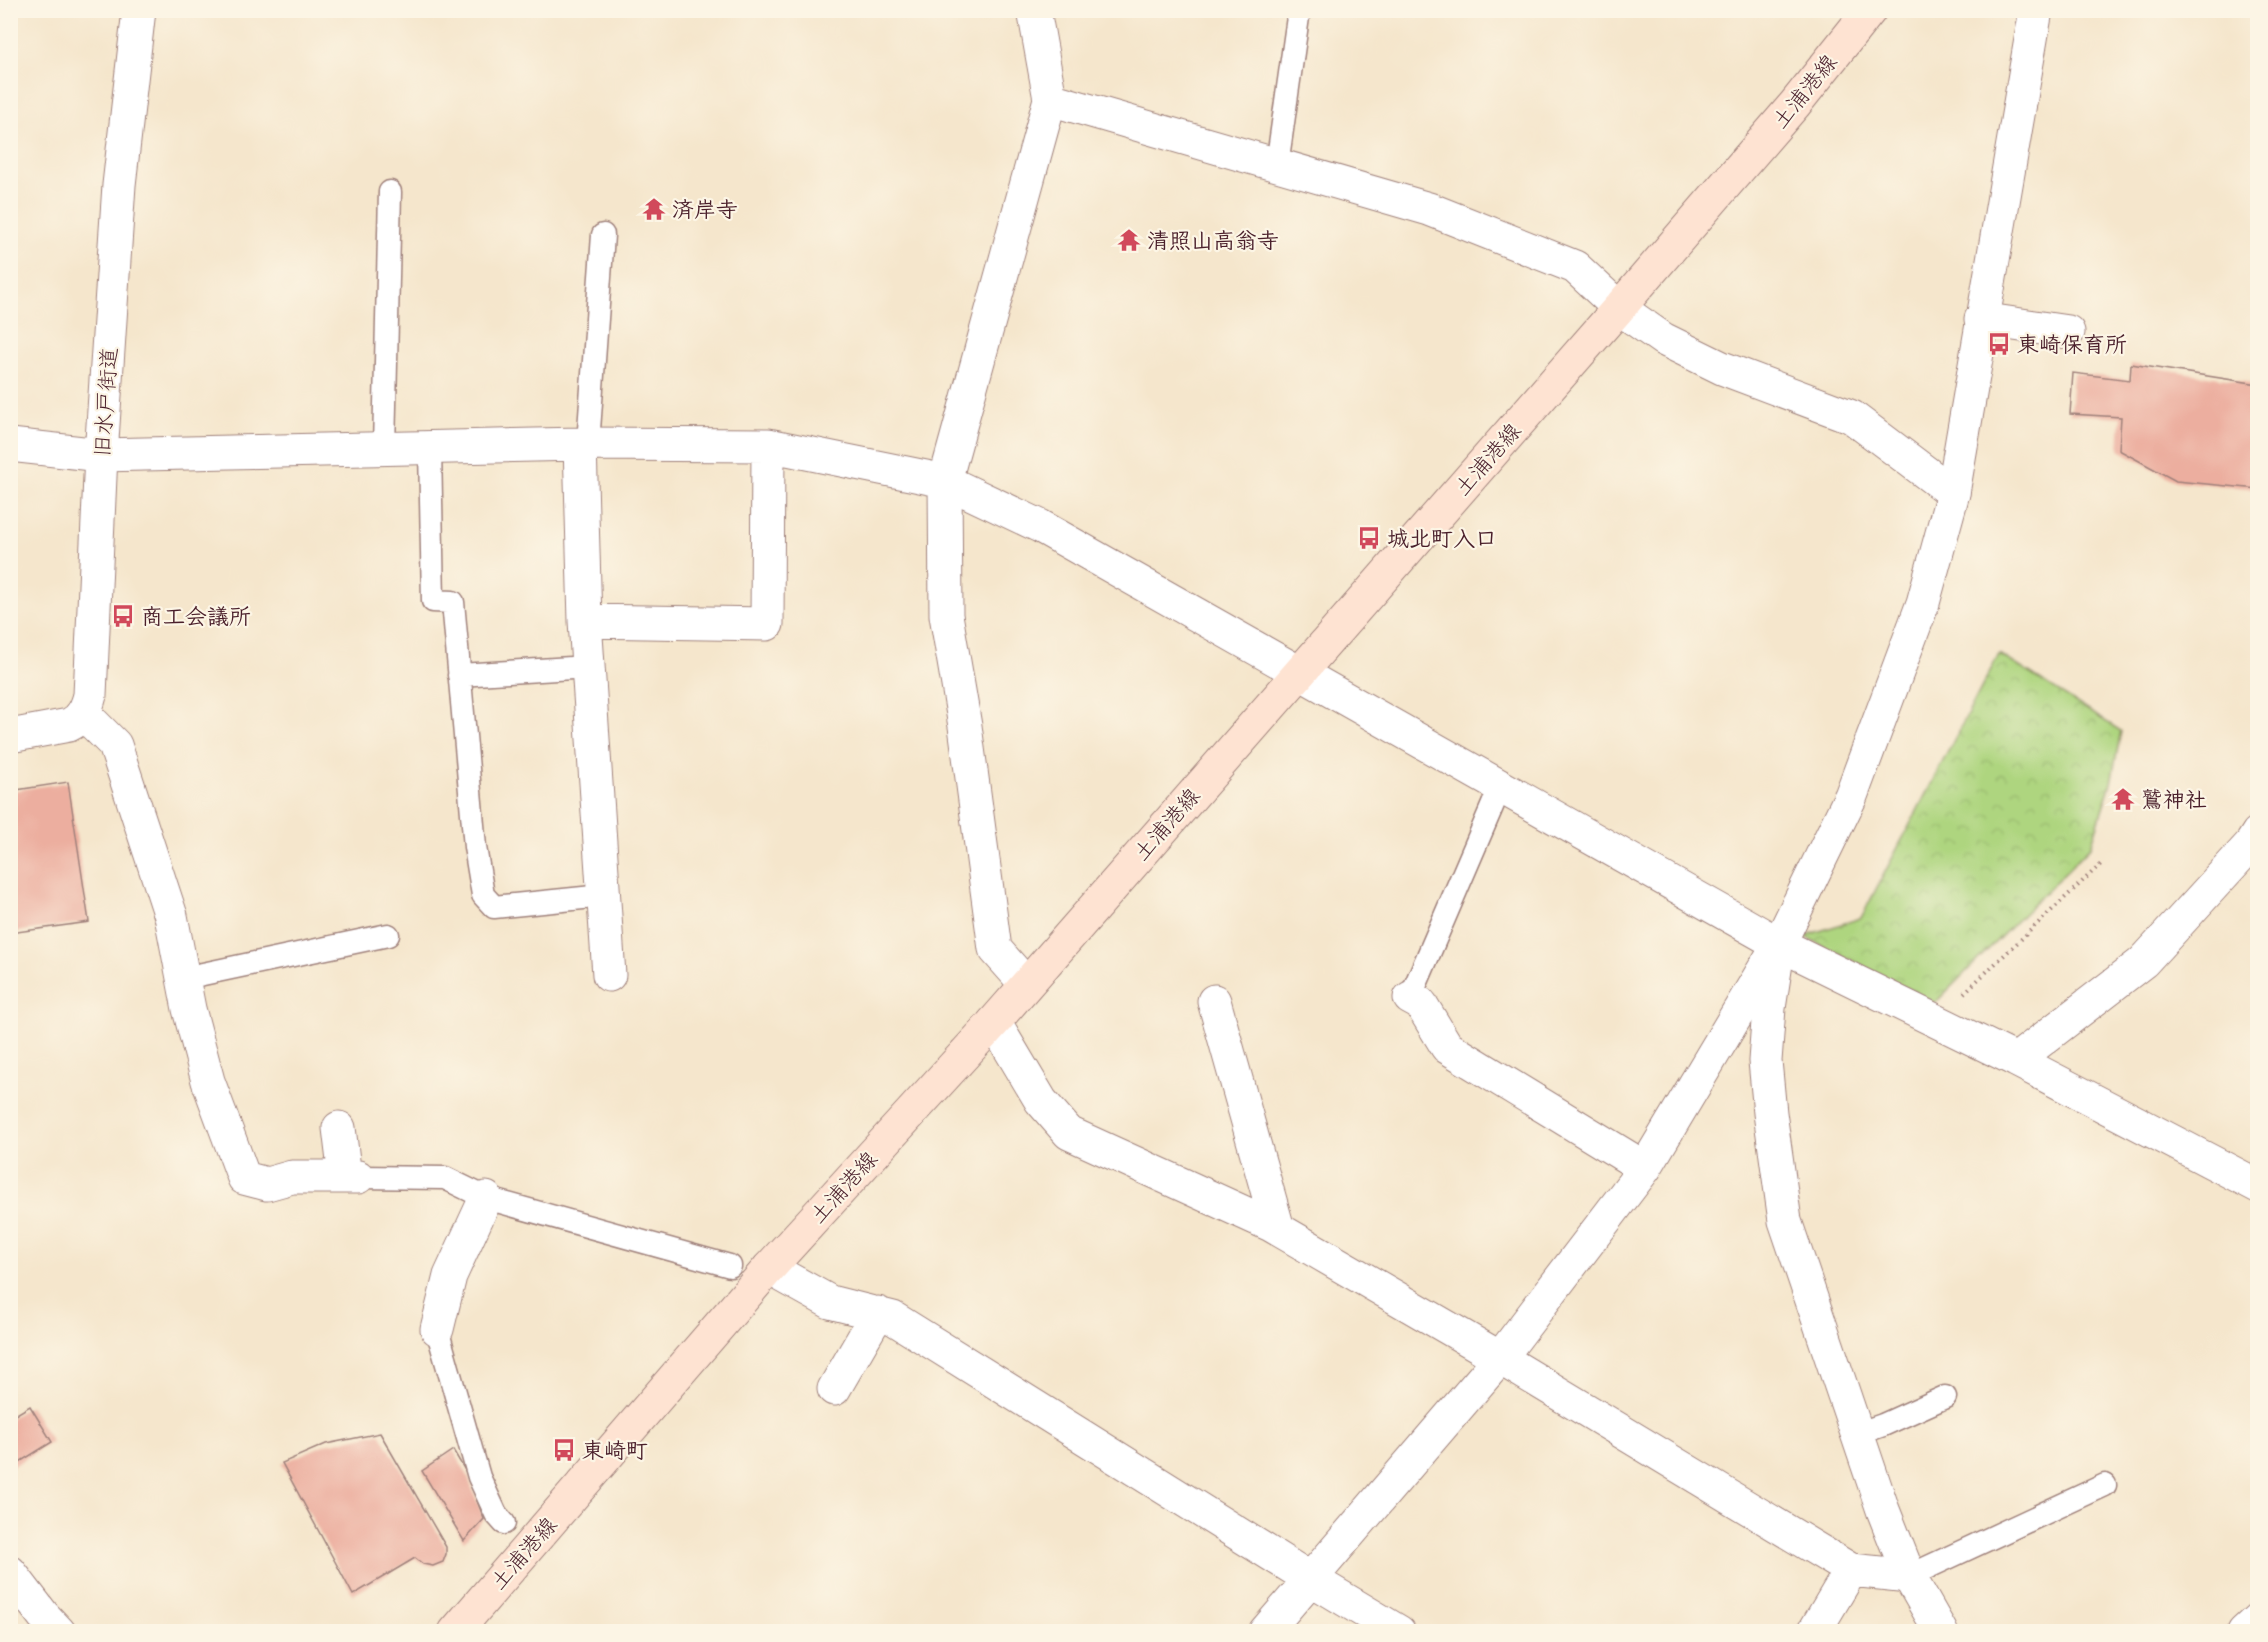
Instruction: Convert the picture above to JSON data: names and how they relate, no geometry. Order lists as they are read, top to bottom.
{
  "streets": {
    "main road": ["土浦港線"],
    "street": ["旧水戸街道"]
  },
  "places": {
    "temple": ["済岸寺", "清照山高翁寺", "鷲神社"],
    "bus stop": [
      "東崎保育所",
      "城北町入口",
      "商工会議所",
      "東崎町"
    ]
  }
}
